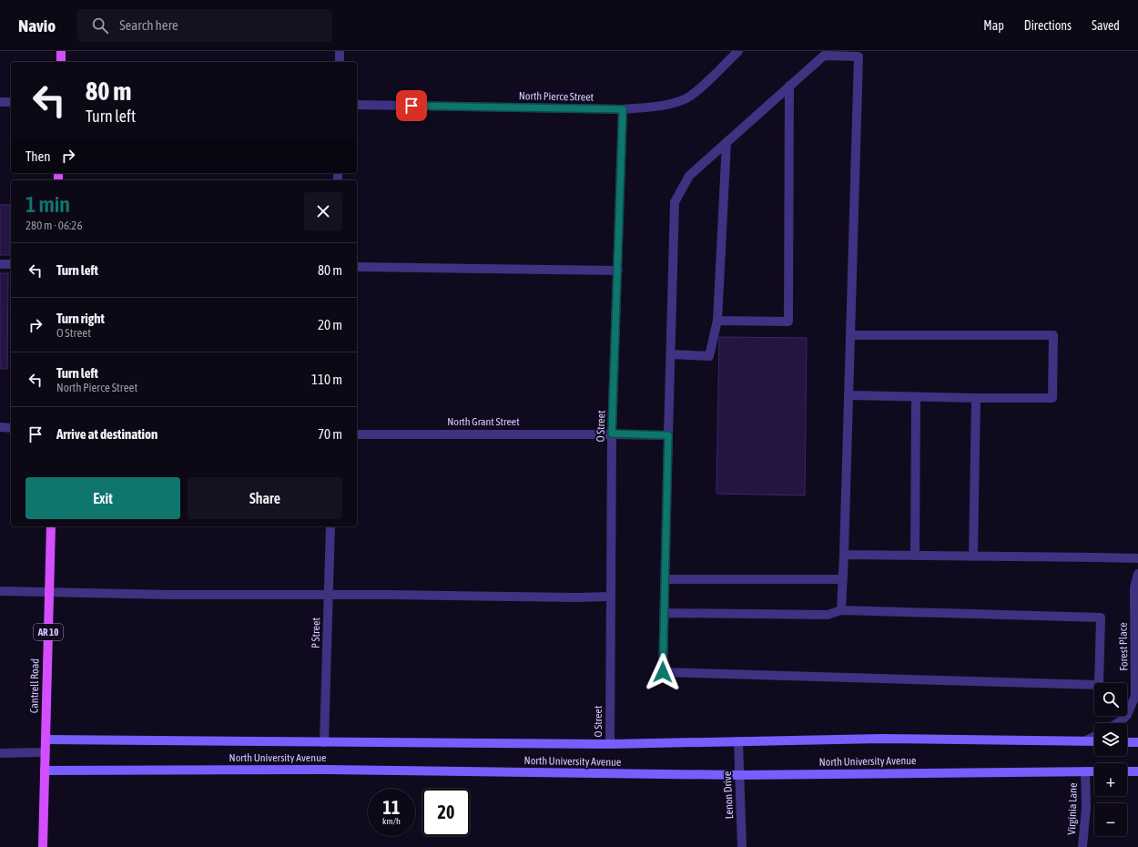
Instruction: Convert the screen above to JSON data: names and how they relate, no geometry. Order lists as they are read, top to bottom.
{
  "streets": {
    "main road": ["AR 10", "Cantrell Road", "North University Avenue"],
    "street": [
      "North Pierce Street",
      "North Grant Street",
      "O Street",
      "P Street",
      "Forest Place",
      "Lenon Drive",
      "Virginia Lane"
    ]
  },
  "crossings": [
    ["North Pierce Street", "O Street"],
    ["North Grant Street", "O Street"],
    ["O Street", "North University Avenue"],
    ["P Street", "North University Avenue"],
    ["Cantrell Road", "North University Avenue"],
    ["North University Avenue", "Lenon Drive"],
    ["North University Avenue", "Virginia Lane"]
  ],
  "page": {
    "header": "Navio",
    "search": "Search here",
    "nav": ["Map", "Directions", "Saved"],
    "turn": ["80 m", "Turn left"],
    "then": "Then",
    "heading": ["1 min", "280 m · 06:26"],
    "list": [
      {
        "name": "Turn left",
        "value": "80 m"
      },
      {
        "name": "Turn right",
        "note": "O Street",
        "value": "20 m"
      },
      {
        "name": "Turn left",
        "note": "North Pierce Street",
        "value": "110 m"
      },
      {
        "name": "Arrive at destination",
        "value": "70 m"
      }
    ],
    "buttons": ["Exit", "Share"],
    "map_buttons": ["+", "−"],
    "speed": "11 km/h",
    "limit": "20"
  }
}
